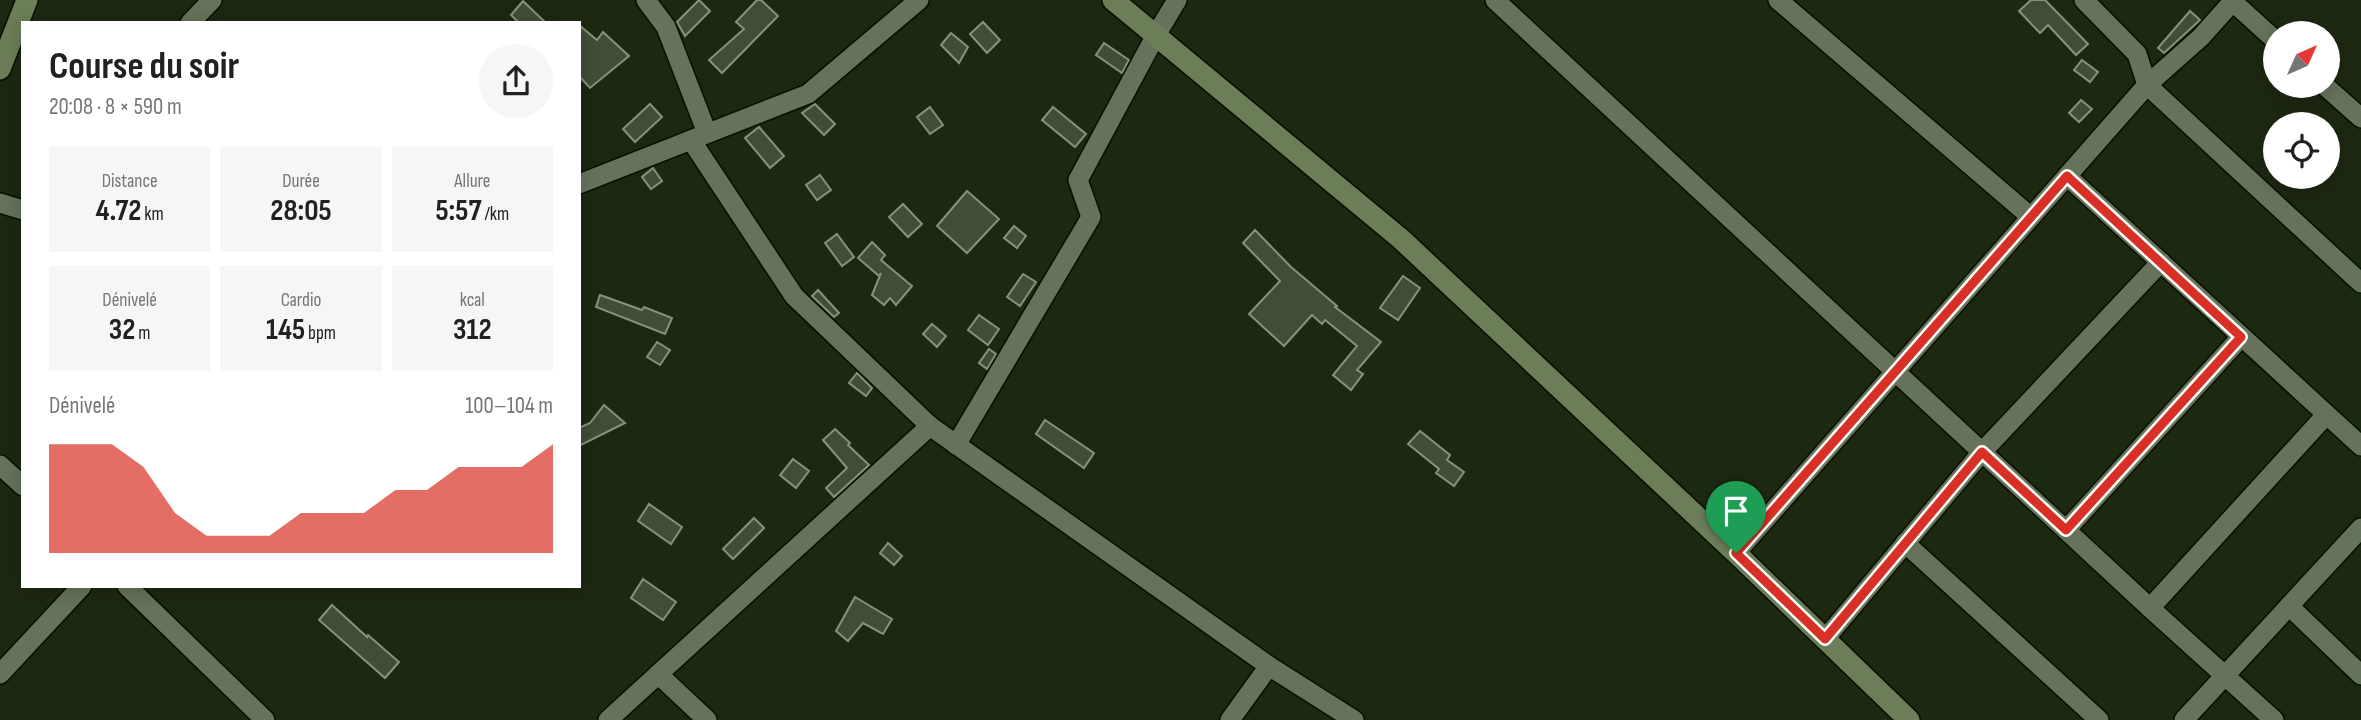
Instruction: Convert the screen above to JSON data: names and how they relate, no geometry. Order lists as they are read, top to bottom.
{
  "north": "top right",
  "page": {
    "heading": ["Course du soir", "20:08 · 8 × 590 m"],
    "stats": [
      ["Distance", "4.72 km"],
      ["Durée", "28:05"],
      ["Allure", "5:57 /km"],
      ["Dénivelé", "32 m"],
      ["Cardio", "145 bpm"],
      ["kcal", "312"]
    ],
    "chart": ["Dénivelé", "100–104 m"]
  }
}
